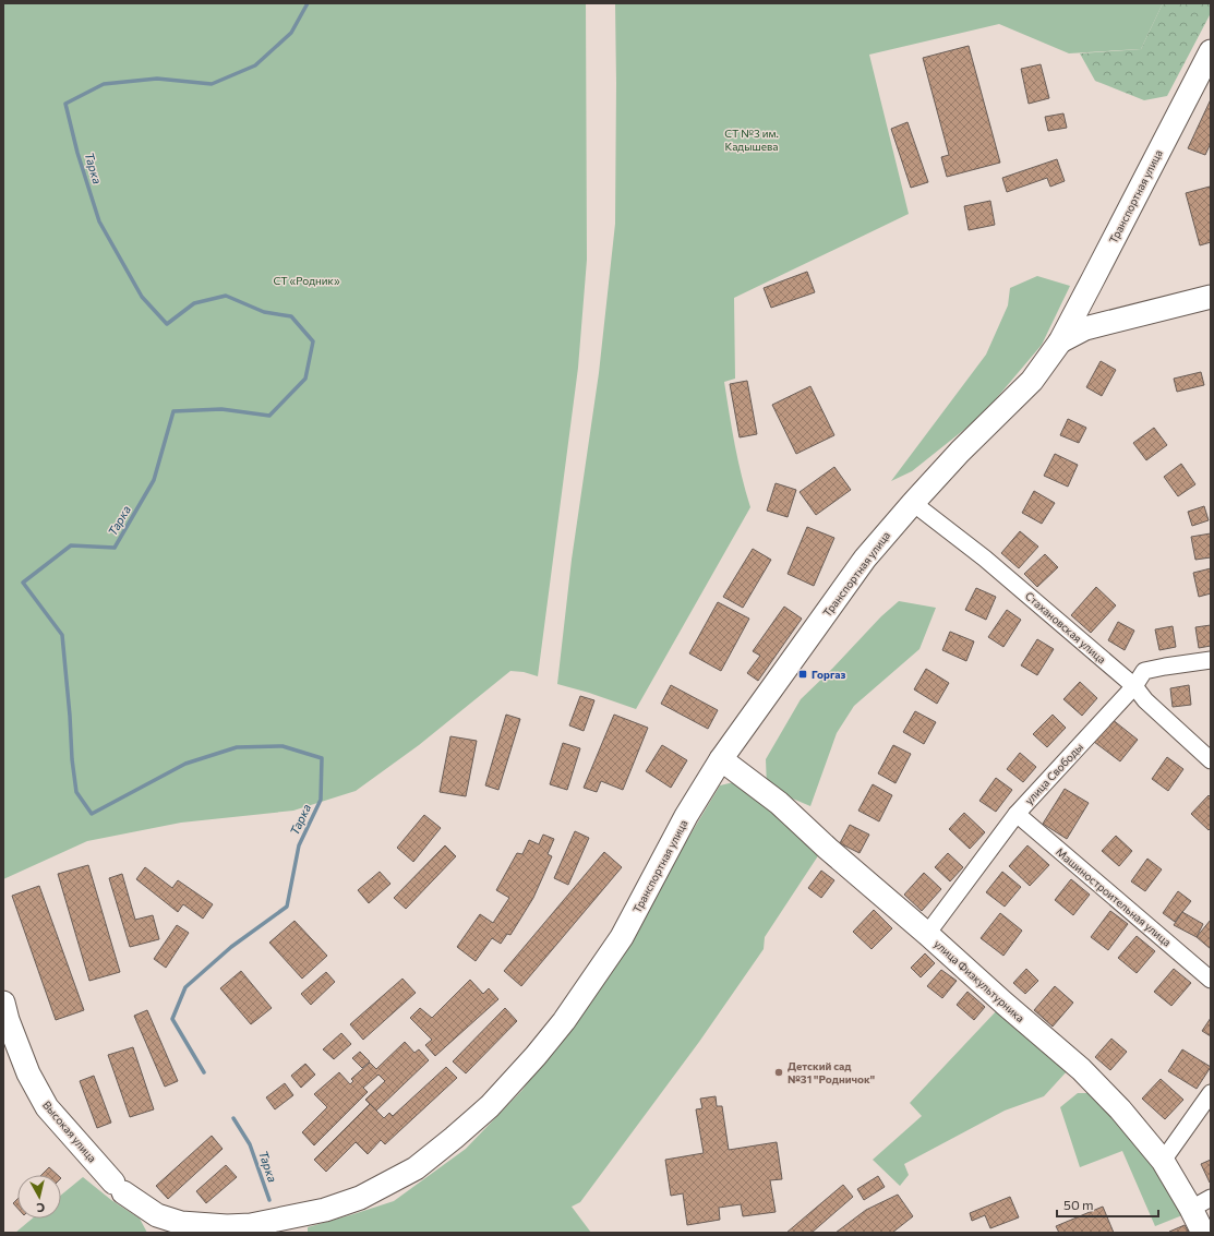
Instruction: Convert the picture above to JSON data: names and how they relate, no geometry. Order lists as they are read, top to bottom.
{
  "streets": {
    "street": [
      "Транспортная улица",
      "Стахановская улица",
      "улица Свободы",
      "Машиностроительная улица",
      "улица Физкультурника",
      "Высокая улица"
    ]
  },
  "crossings": [
    ["Транспортная улица", "Стахановская улица"],
    ["Транспортная улица", "улица Физкультурника"],
    ["Транспортная улица", "Высокая улица"],
    ["Стахановская улица", "улица Свободы"],
    ["улица Свободы", "Машиностроительная улица"],
    ["улица Свободы", "улица Физкультурника"]
  ],
  "water": ["Тарка"],
  "parks": ["СТ №3 им. Кадышева", "СТ «Родник»"],
  "places": {
    "transit": ["Горгаз"],
    "other": ["Детский сад №31 \"Родничок\""]
  },
  "scale_bar": "50 m",
  "north": "bottom"
}
